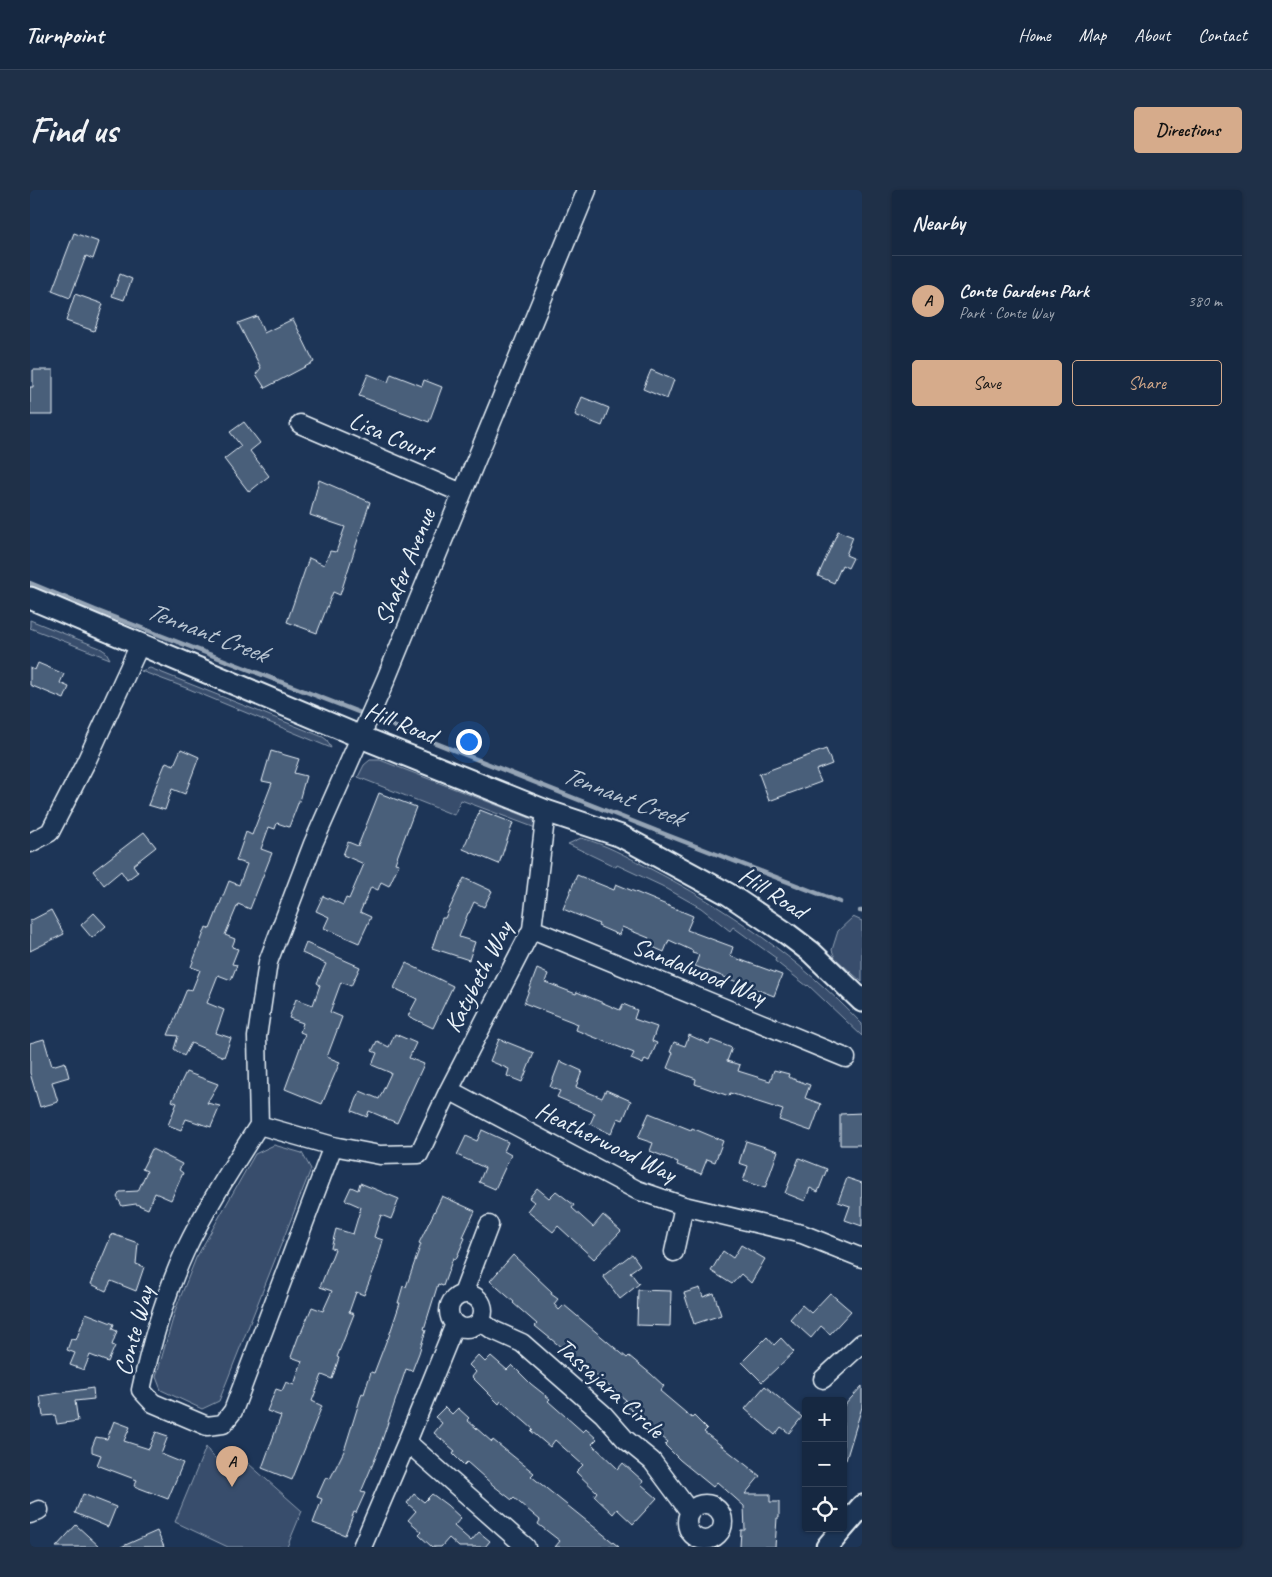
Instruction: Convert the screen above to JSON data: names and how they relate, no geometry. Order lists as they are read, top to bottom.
{
  "streets": {
    "main road": ["Hill Road"],
    "street": [
      "Lisa Court",
      "Shafer Avenue",
      "Sandalwood Way",
      "Katybeth Way",
      "Heatherwood Way",
      "Conte Way",
      "Tassajara Circle"
    ]
  },
  "crossings": [
    ["Lisa Court", "Shafer Avenue"],
    ["Shafer Avenue", "Hill Road"],
    ["Shafer Avenue", "Conte Way"],
    ["Hill Road", "Katybeth Way"],
    ["Sandalwood Way", "Katybeth Way"],
    ["Katybeth Way", "Heatherwood Way"],
    ["Katybeth Way", "Conte Way"]
  ],
  "water": ["Tennant Creek"],
  "page": {
    "header": "Turnpoint",
    "nav": [
      "Home",
      "Map",
      "About",
      "Contact"
    ],
    "buttons": [
      "Directions",
      ["Save", "Share"]
    ],
    "title": "Find us",
    "heading": "Nearby",
    "list": [
      {
        "mark": "A",
        "name": "Conte Gardens Park",
        "note": "Park · Conte Way",
        "value": "380 m"
      }
    ],
    "map_buttons": ["+", "−"],
    "pins": "A"
  }
}
